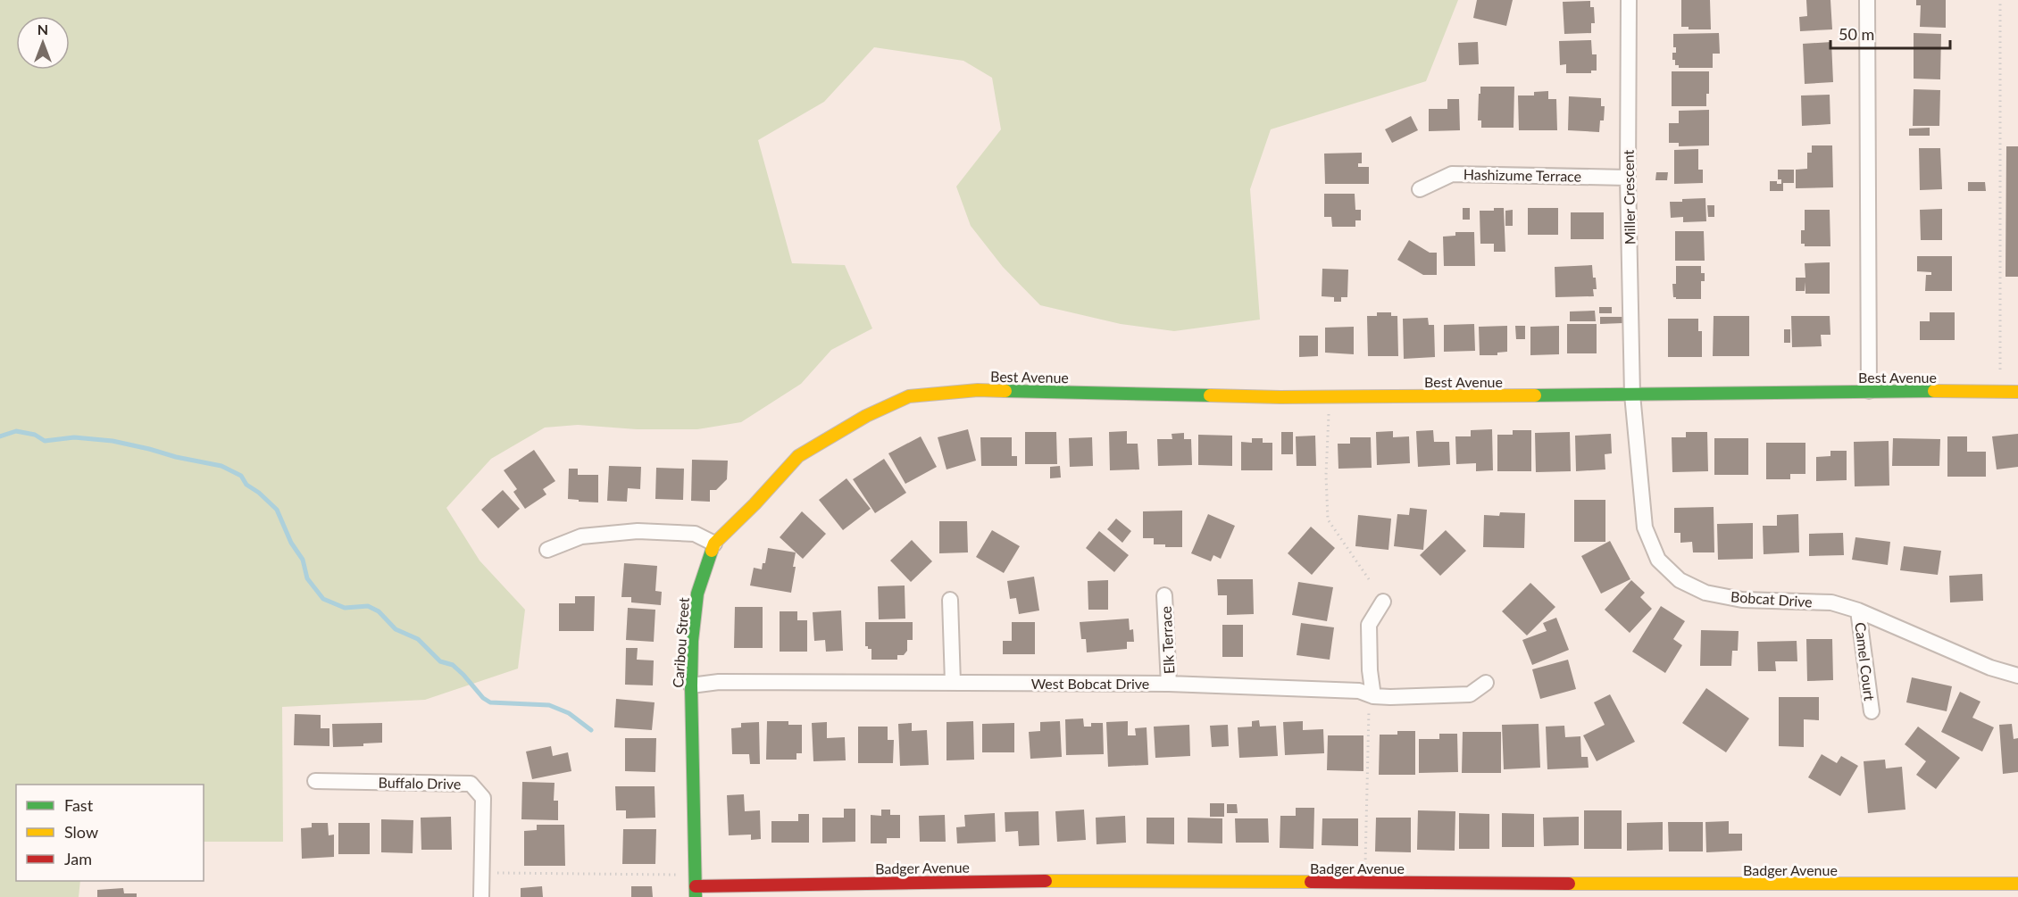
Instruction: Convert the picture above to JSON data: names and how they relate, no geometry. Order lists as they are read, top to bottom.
{
  "streets": {
    "street": [
      "Hashizume Terrace",
      "Miller Crescent",
      "Best Avenue",
      "Bobcat Drive",
      "Elk Terrace",
      "Caribou Street",
      "Camel Court",
      "West Bobcat Drive",
      "Buffalo Drive",
      "Badger Avenue"
    ]
  },
  "crossings": [
    ["Hashizume Terrace", "Miller Crescent"],
    ["Miller Crescent", "Best Avenue"],
    ["Miller Crescent", "Bobcat Drive"],
    ["Best Avenue", "Bobcat Drive"],
    ["Best Avenue", "Caribou Street"],
    ["Bobcat Drive", "Camel Court"],
    ["Elk Terrace", "West Bobcat Drive"],
    ["Caribou Street", "West Bobcat Drive"],
    ["Caribou Street", "Badger Avenue"]
  ],
  "legend": ["Fast", "Slow", "Jam"],
  "scale_bar": "50 m",
  "north": "top"
}
